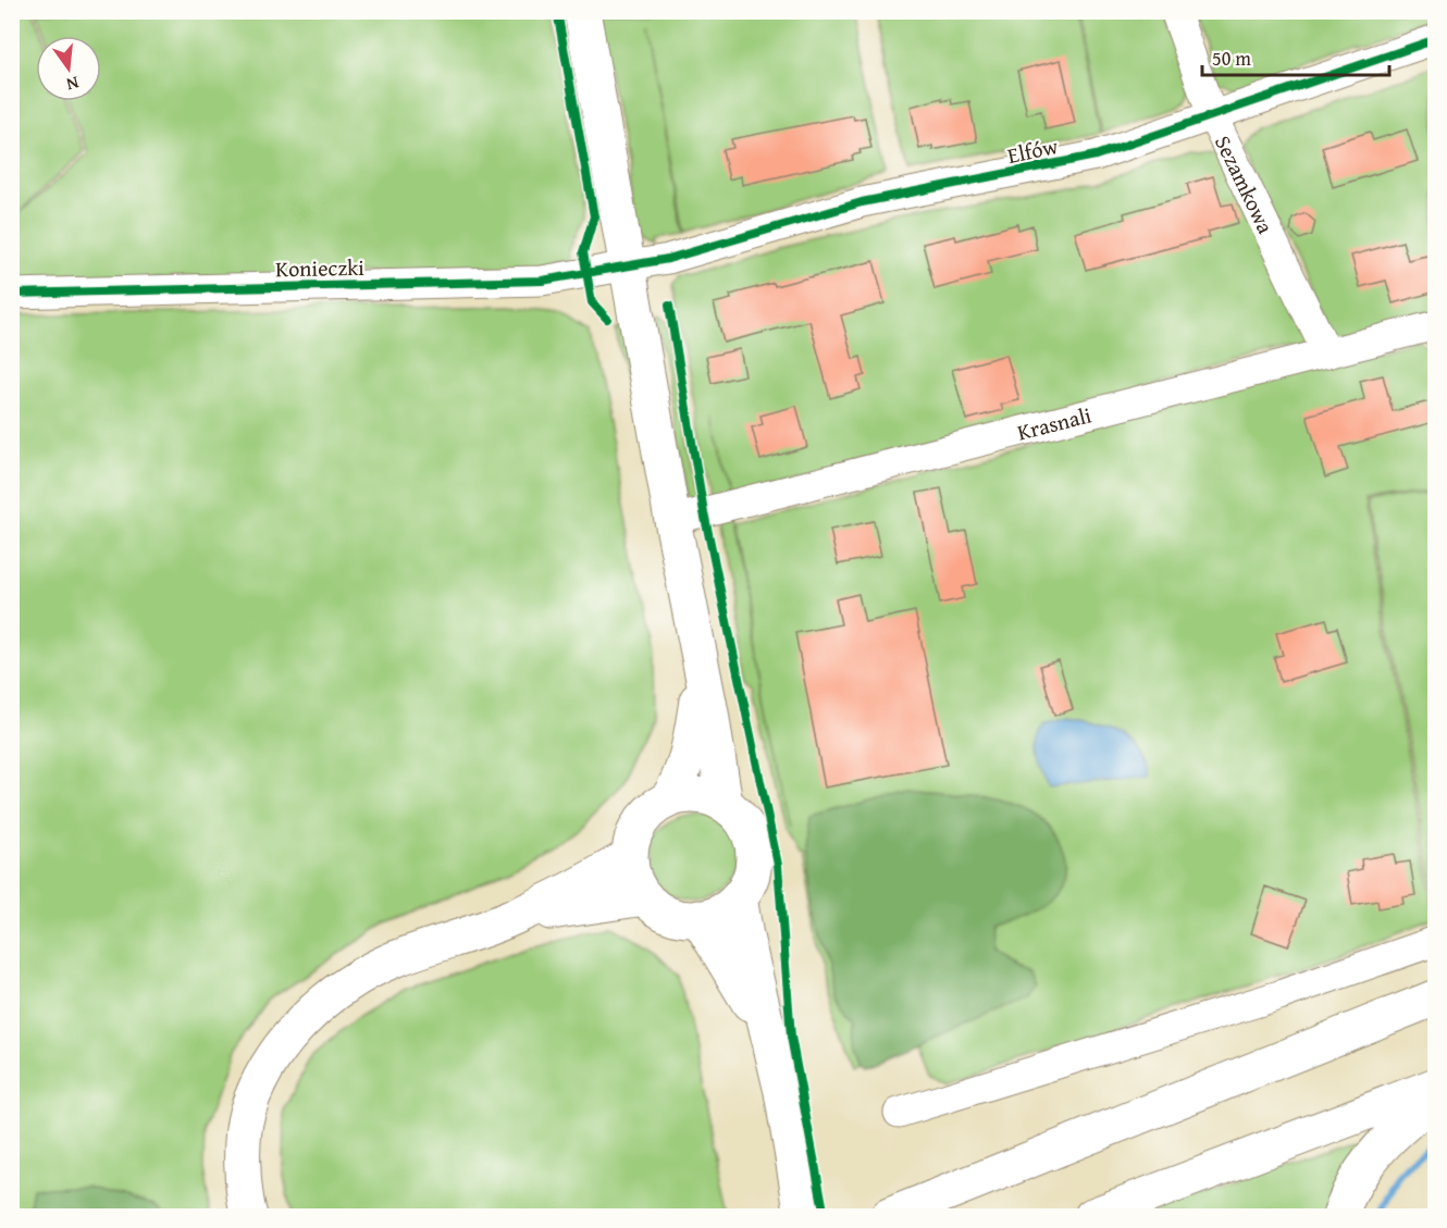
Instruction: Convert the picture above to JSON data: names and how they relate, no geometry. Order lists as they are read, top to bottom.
{
  "streets": {
    "street": [
      "Elfów",
      "Sezamkowa",
      "Konieczki",
      "Krasnali"
    ]
  },
  "crossings": [
    ["Elfów", "Sezamkowa"],
    ["Elfów", "Konieczki"],
    ["Sezamkowa", "Krasnali"]
  ],
  "scale_bar": "50 m",
  "north": "bottom"
}
